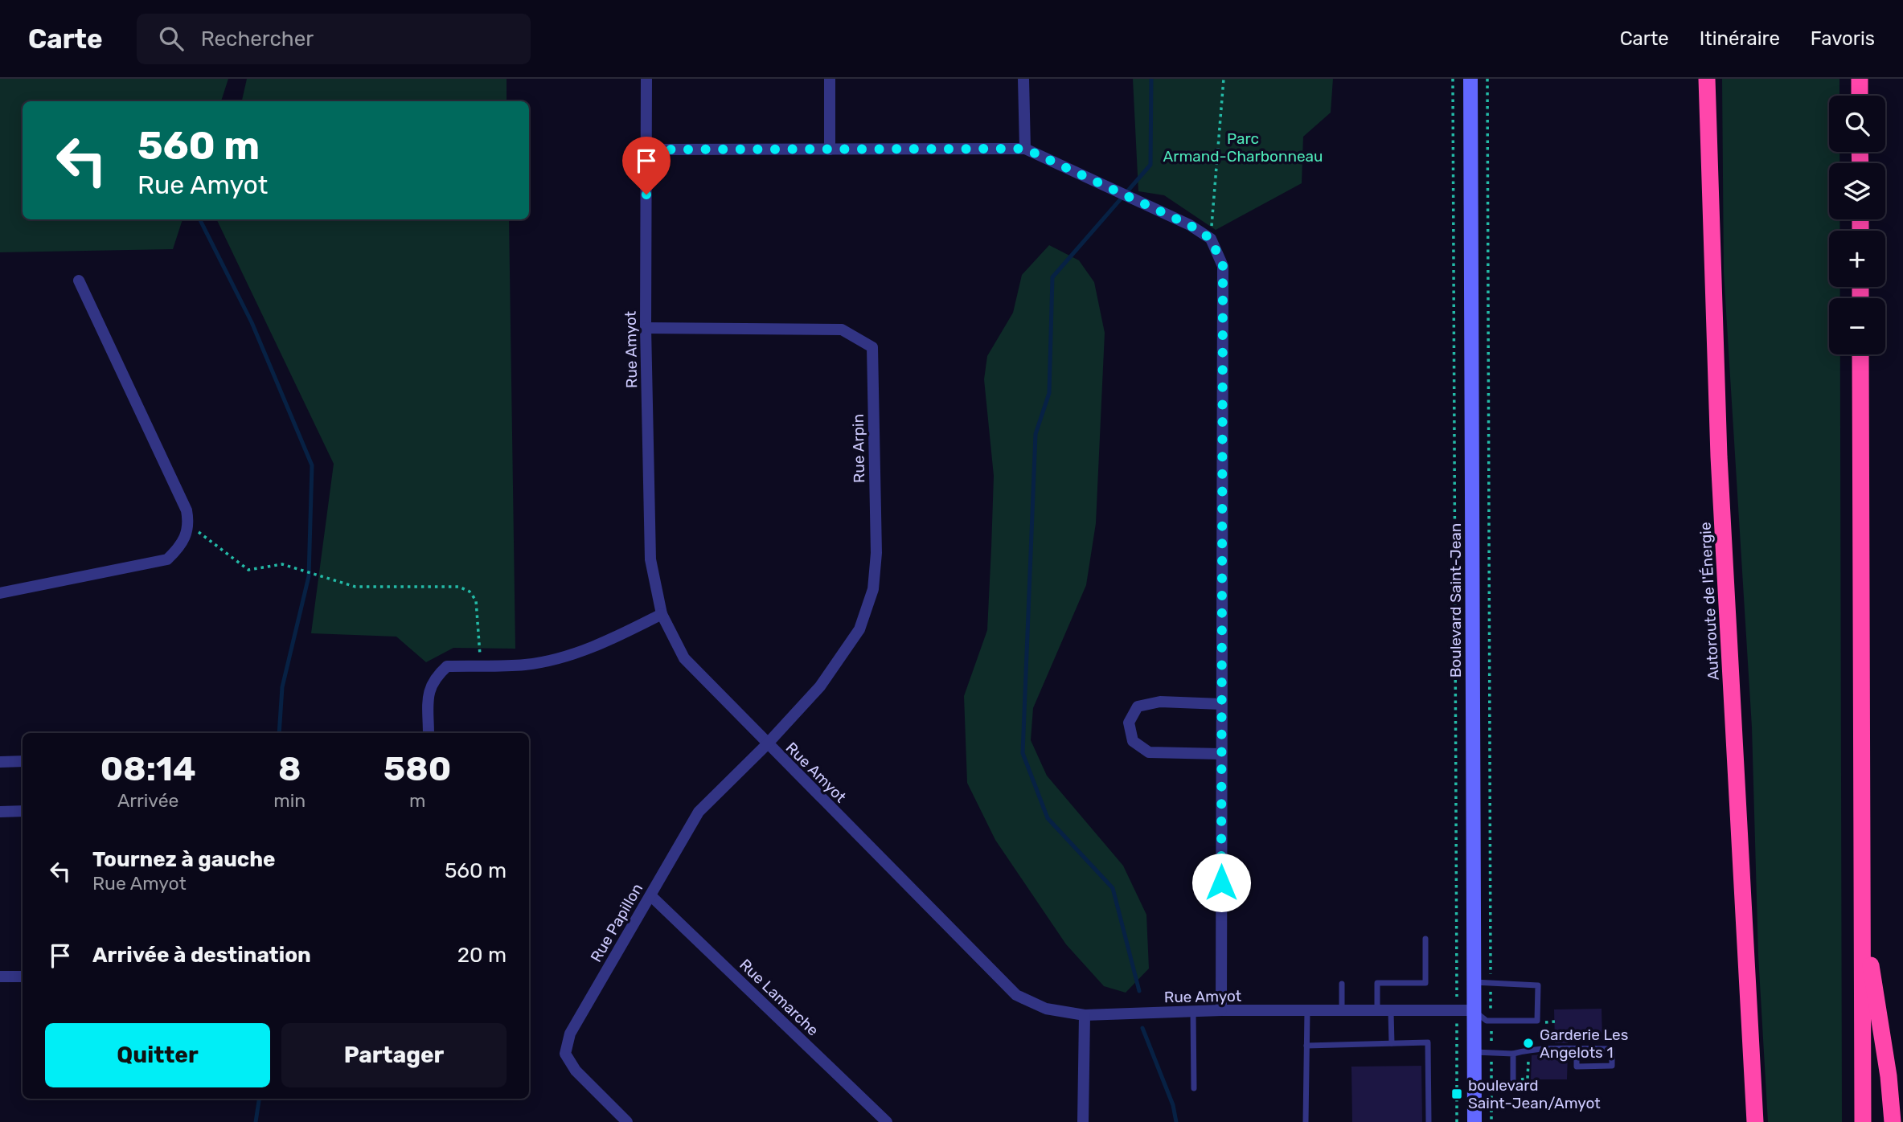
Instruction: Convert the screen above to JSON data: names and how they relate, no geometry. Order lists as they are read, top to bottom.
{
  "streets": {
    "highway": ["Autoroute de l'Énergie"],
    "street": [
      "Rue Amyot",
      "Rue Arpin",
      "Boulevard Saint-Jean",
      "Rue Papillon",
      "Rue Lamarche"
    ]
  },
  "crossings": [
    ["Rue Amyot", "Rue Arpin"],
    ["Rue Amyot", "Boulevard Saint-Jean"],
    ["Rue Amyot", "Rue Papillon"],
    ["Rue Arpin", "Rue Papillon"],
    ["Rue Papillon", "Rue Lamarche"]
  ],
  "parks": ["Parc Armand-Charbonneau"],
  "places": {
    "other": ["Garderie Les Angelots 1"],
    "transit": ["boulevard Saint-Jean/Amyot"]
  },
  "page": {
    "header": "Carte",
    "search": "Rechercher",
    "nav": ["Carte", "Itinéraire", "Favoris"],
    "map_buttons": ["+", "−"],
    "turn": ["560 m", "Rue Amyot"],
    "eta": [
      "08:14",
      "Arrivée",
      "8",
      "min",
      "580",
      "m"
    ],
    "list": [
      {
        "name": "Tournez à gauche",
        "note": "Rue Amyot",
        "value": "560 m"
      },
      {
        "name": "Arrivée à destination",
        "value": "20 m"
      }
    ],
    "buttons": ["Quitter", "Partager"]
  }
}
